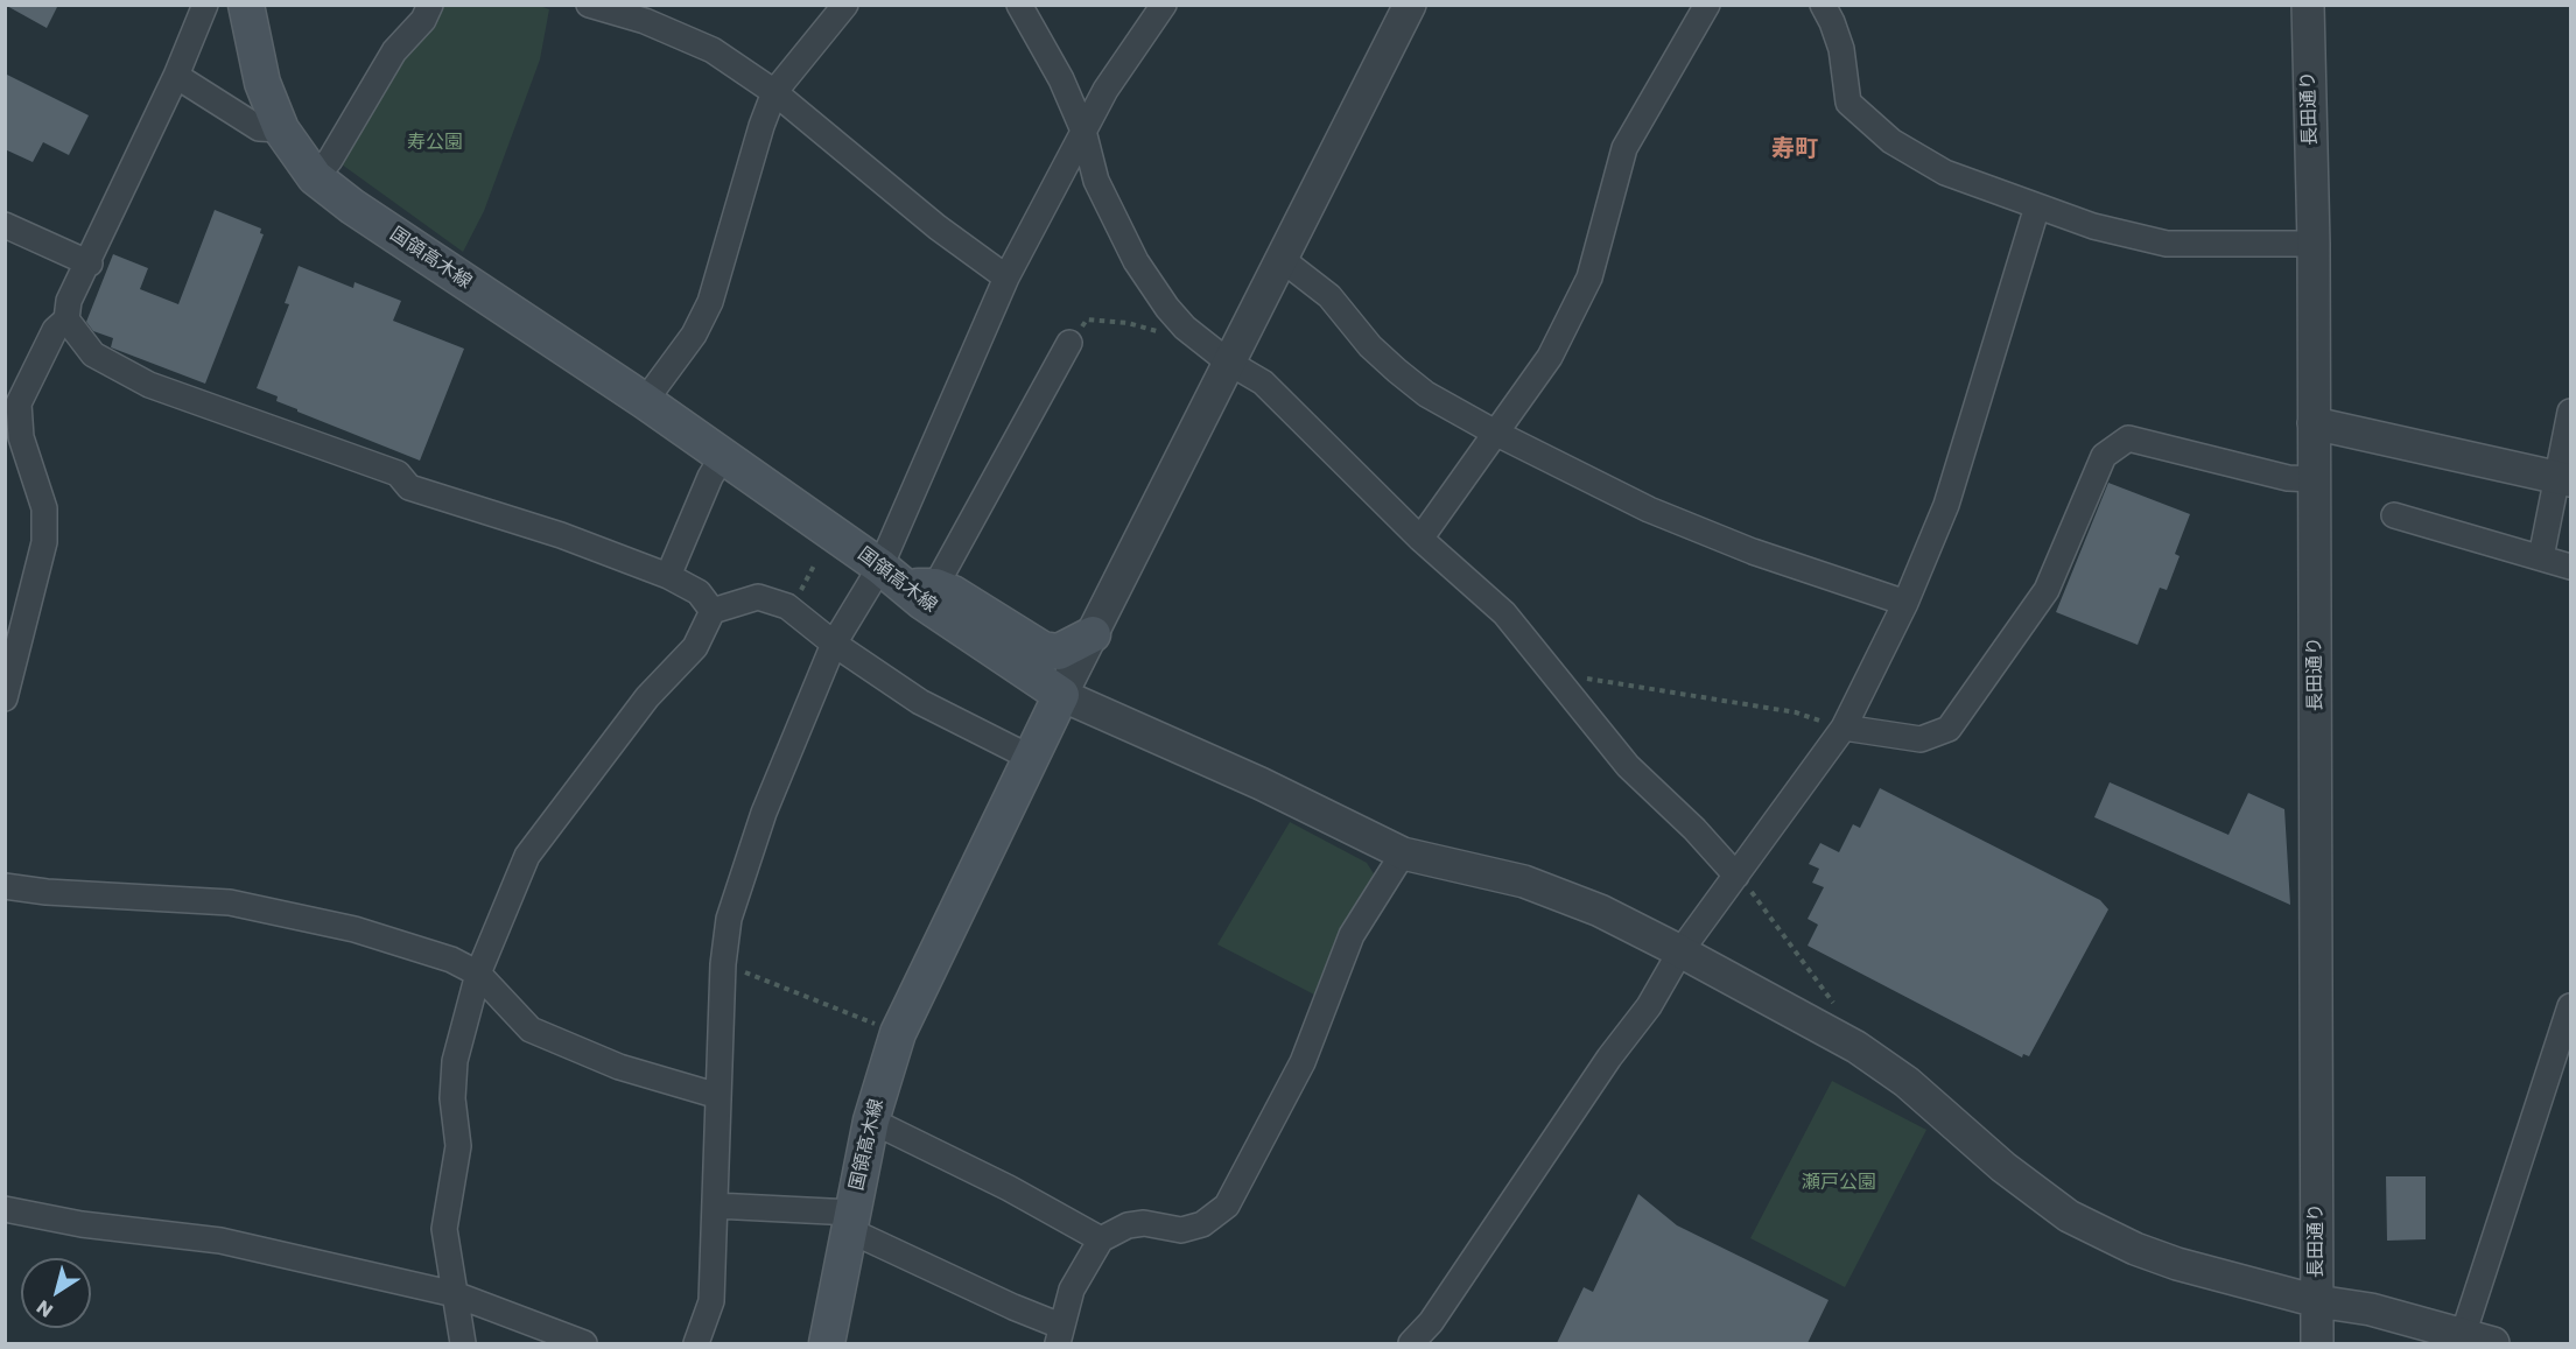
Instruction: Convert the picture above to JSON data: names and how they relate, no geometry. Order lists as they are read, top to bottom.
{
  "streets": {
    "main road": ["国領高木線"],
    "street": ["長田通り"]
  },
  "districts": ["寿町"],
  "parks": ["寿公園", "瀬戸公園"],
  "north": "bottom left"
}
